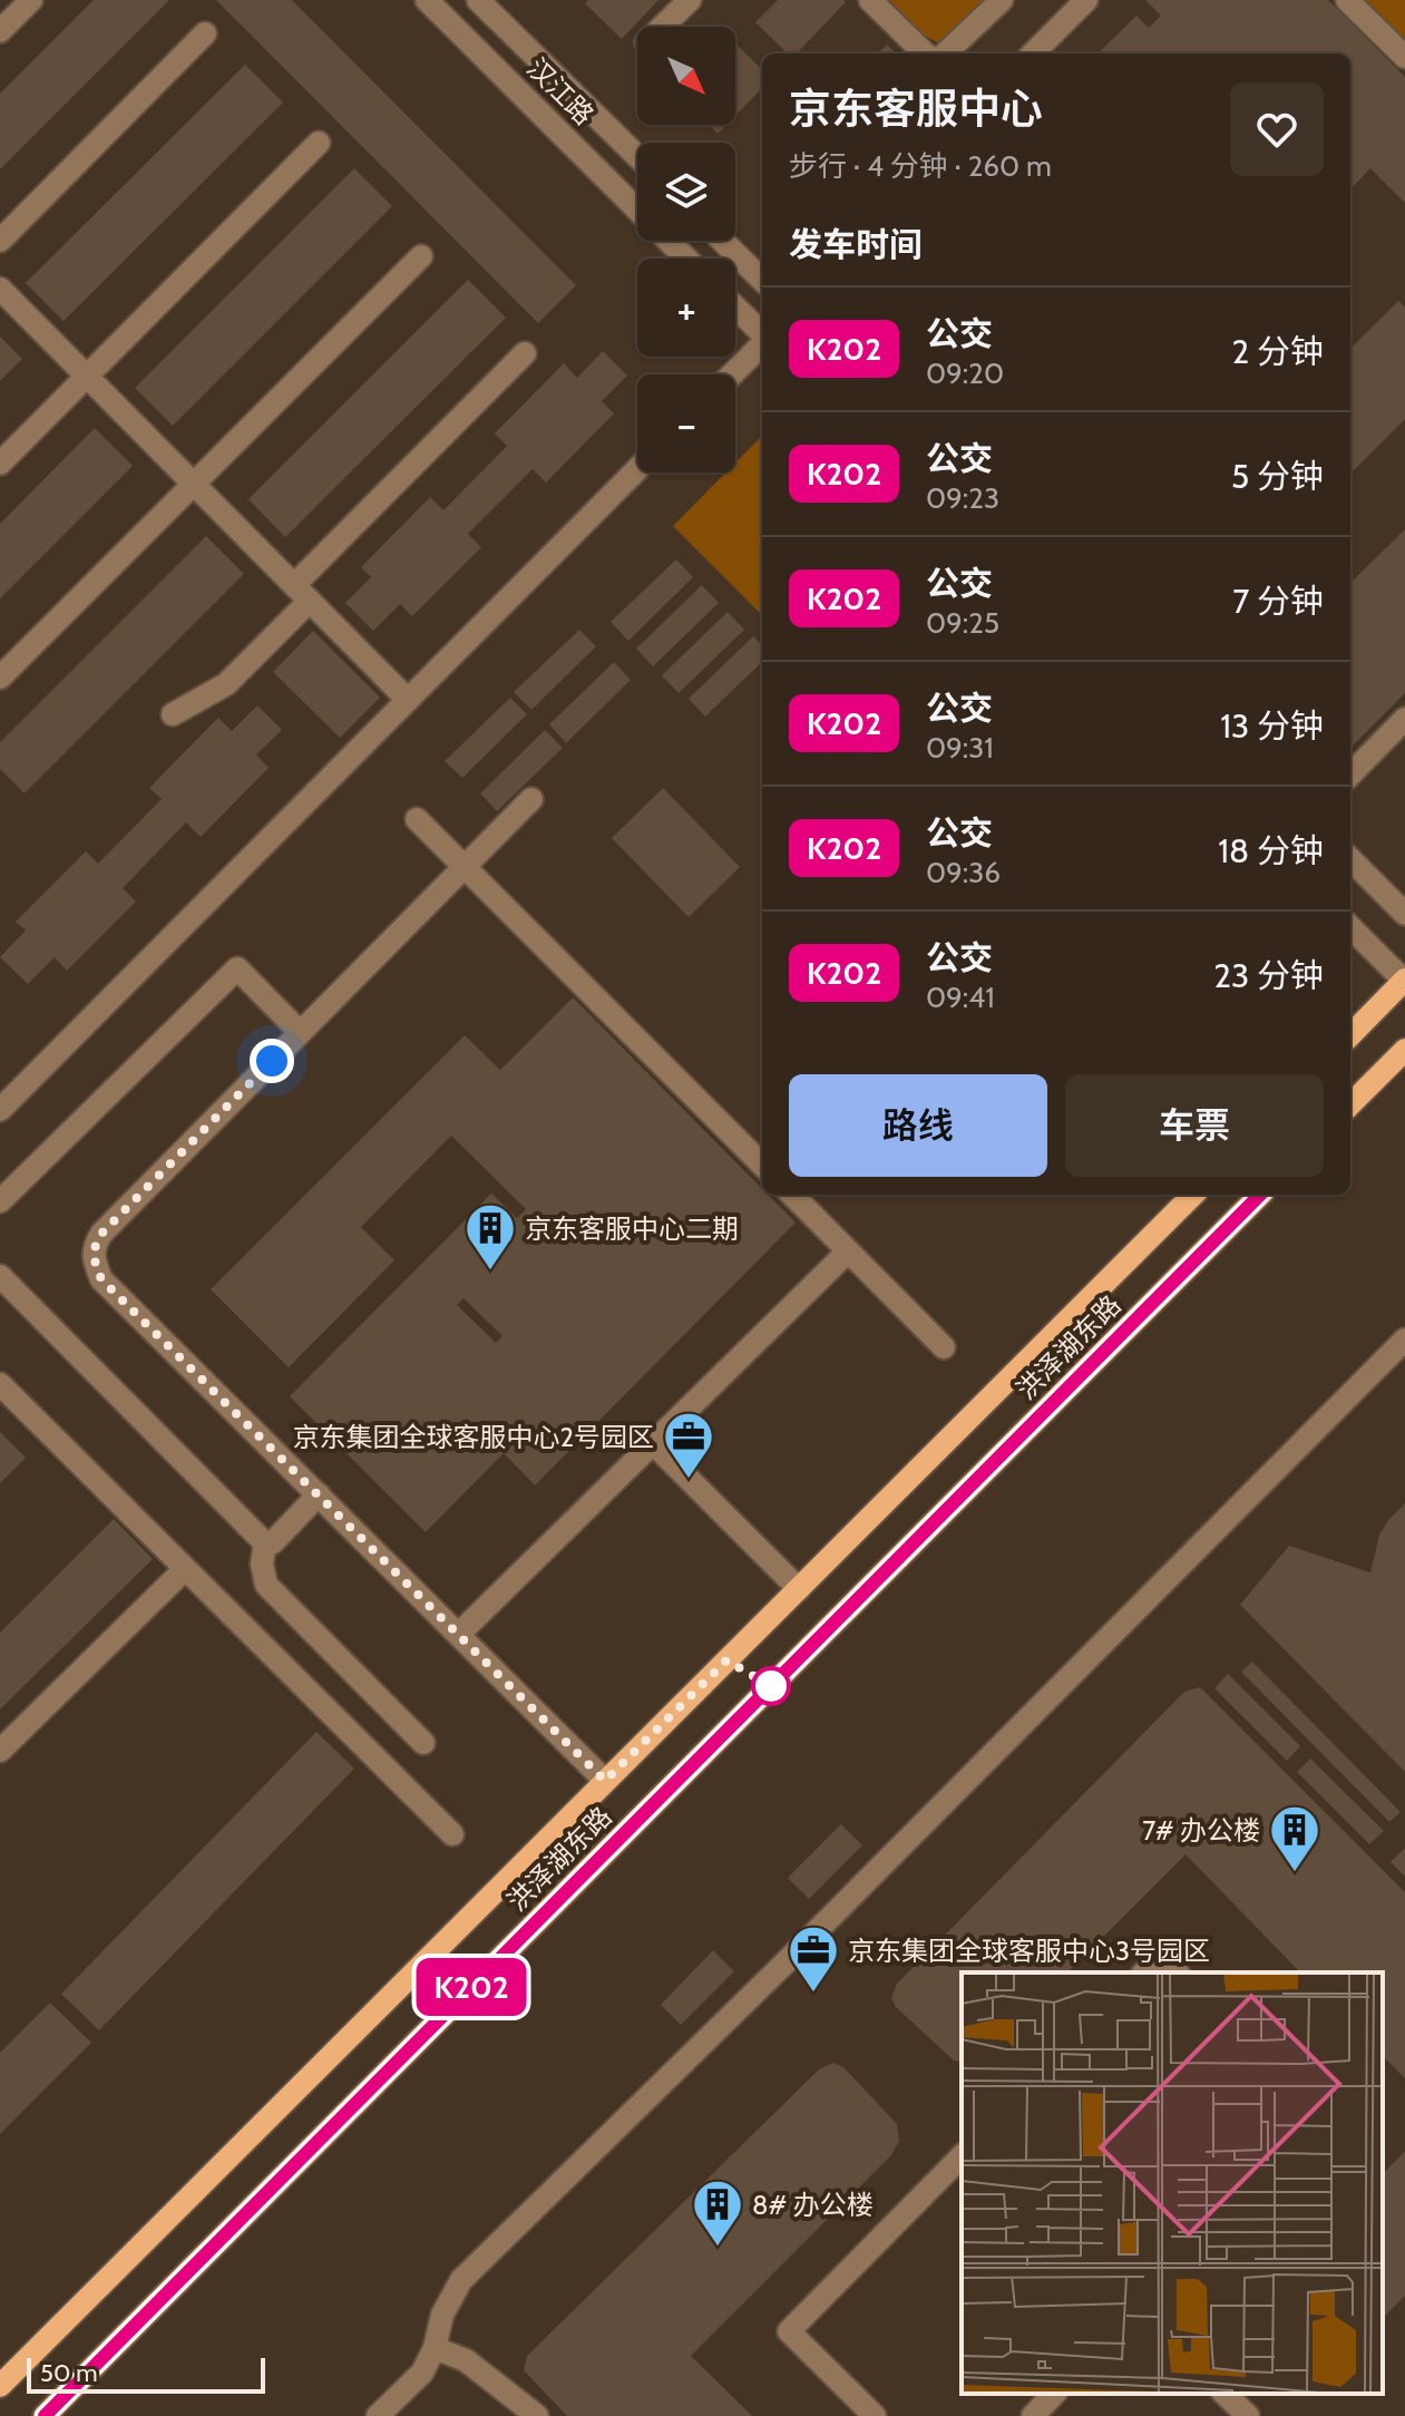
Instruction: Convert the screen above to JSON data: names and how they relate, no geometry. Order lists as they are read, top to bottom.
{
  "streets": {
    "main road": ["洪泽湖东路"],
    "street": ["汉江路"]
  },
  "places": {
    "building": ["京东客服中心二期", "7# 办公楼", "8# 办公楼"],
    "office": ["京东集团全球客服中心2号园区", "京东集团全球客服中心3号园区"]
  },
  "lines": ["bus line K202"],
  "scale_bar": "50 m",
  "north": "bottom right",
  "page": {
    "on_map": "K202",
    "map_buttons": ["+", "−"],
    "heading": [
      ["京东客服中心", "步行 · 4 分钟 · 260 m"],
      "发车时间"
    ],
    "list": [
      {
        "mark": "K202",
        "name": "公交",
        "note": "09:20",
        "value": "2 分钟"
      },
      {
        "mark": "K202",
        "name": "公交",
        "note": "09:23",
        "value": "5 分钟"
      },
      {
        "mark": "K202",
        "name": "公交",
        "note": "09:25",
        "value": "7 分钟"
      },
      {
        "mark": "K202",
        "name": "公交",
        "note": "09:31",
        "value": "13 分钟"
      },
      {
        "mark": "K202",
        "name": "公交",
        "note": "09:36",
        "value": "18 分钟"
      },
      {
        "mark": "K202",
        "name": "公交",
        "note": "09:41",
        "value": "23 分钟"
      }
    ],
    "buttons": ["路线", "车票"],
    "scale": "50 m"
  }
}
